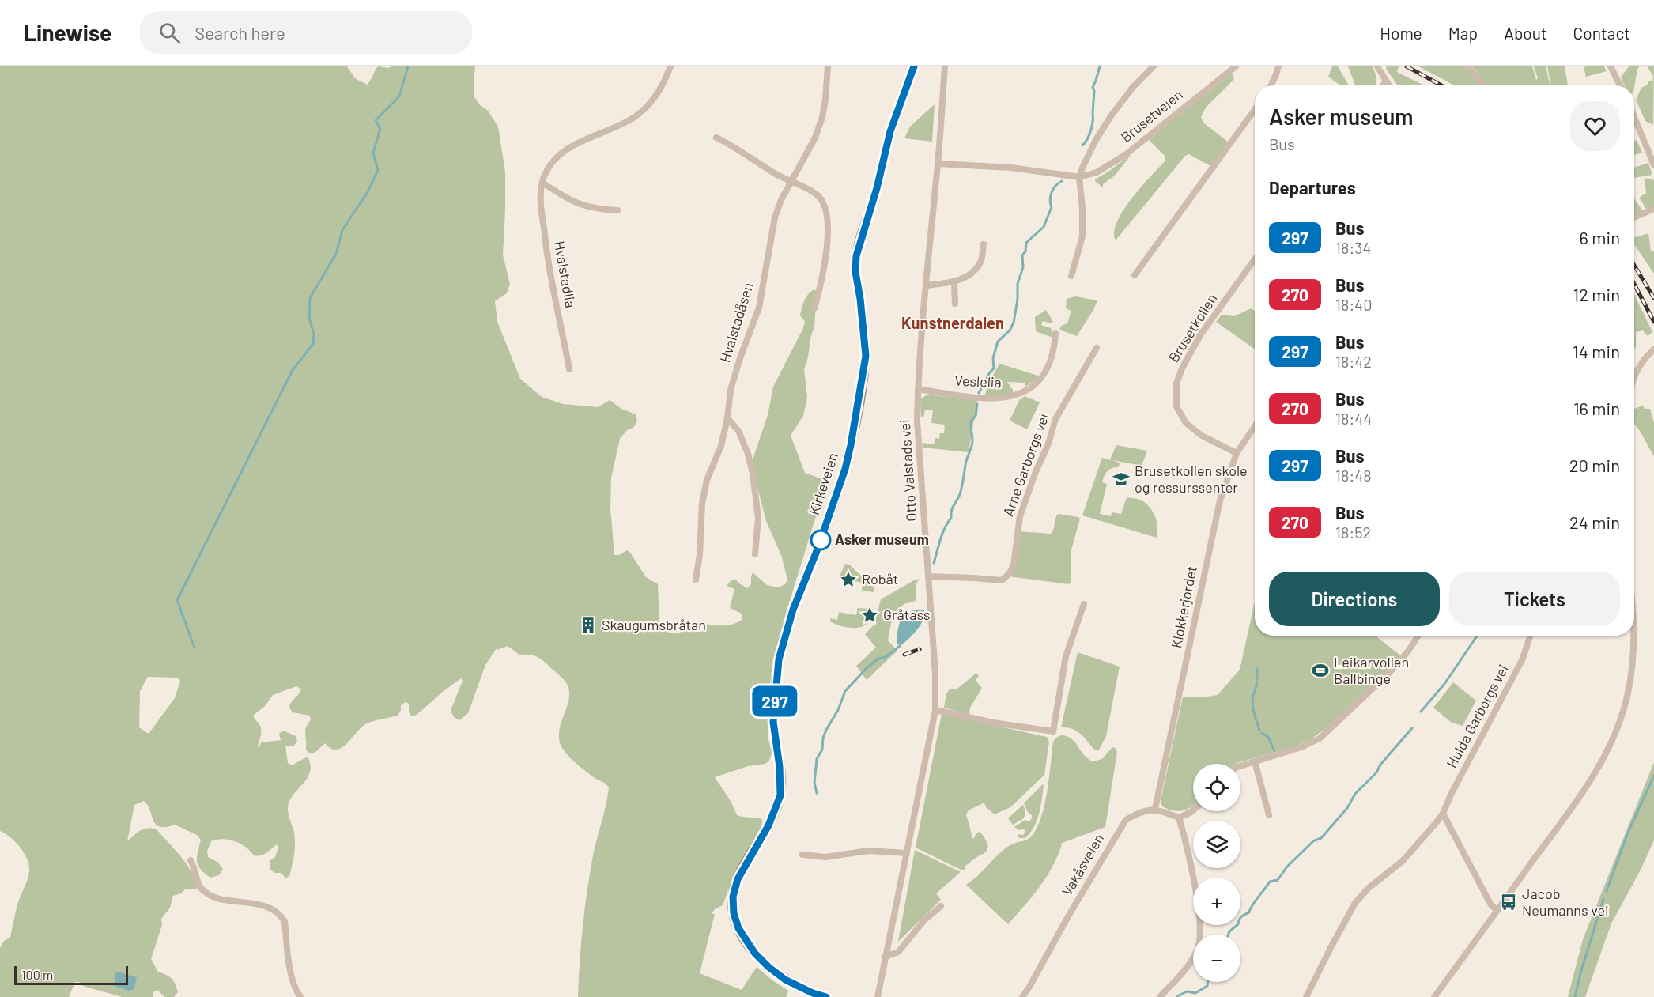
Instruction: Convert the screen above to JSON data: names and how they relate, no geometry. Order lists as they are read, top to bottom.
{
  "streets": {
    "main road": ["Kirkeveien"],
    "street": [
      "Brusetveien",
      "Hvalstadlia",
      "Hvalstadåsen",
      "Brusetkollen",
      "Veslelia",
      "Arne Garborgs vei",
      "Otto Valstads vei",
      "Klokkerjordet",
      "Hulda Garborgs vei",
      "Vakåsveien"
    ]
  },
  "crossings": [
    ["Brusetveien", "Otto Valstads vei"],
    ["Brusetkollen", "Klokkerjordet"],
    ["Veslelia", "Otto Valstads vei"],
    ["Arne Garborgs vei", "Otto Valstads vei"],
    ["Klokkerjordet", "Vakåsveien"]
  ],
  "districts": ["Kunstnerdalen"],
  "places": {
    "school or university": ["Brusetkollen skole og ressurssenter"],
    "other": ["Asker museum"],
    "place": ["Robåt", "Gråtass"],
    "building": ["Skaugumsbråtan"],
    "sports": ["Leikarvollen Ballbinge"],
    "bus stop": ["Jacob Neumanns vei"]
  },
  "lines": ["bus line 297"],
  "scale_bar": "100 m",
  "page": {
    "header": "Linewise",
    "search": "Search here",
    "nav": [
      "Home",
      "Map",
      "About",
      "Contact"
    ],
    "on_map": "297",
    "heading": [
      ["Asker museum", "Bus"],
      "Departures"
    ],
    "list": [
      {
        "mark": "297",
        "name": "Bus",
        "note": "18:34",
        "value": "6 min"
      },
      {
        "mark": "270",
        "name": "Bus",
        "note": "18:40",
        "value": "12 min"
      },
      {
        "mark": "297",
        "name": "Bus",
        "note": "18:42",
        "value": "14 min"
      },
      {
        "mark": "270",
        "name": "Bus",
        "note": "18:44",
        "value": "16 min"
      },
      {
        "mark": "297",
        "name": "Bus",
        "note": "18:48",
        "value": "20 min"
      },
      {
        "mark": "270",
        "name": "Bus",
        "note": "18:52",
        "value": "24 min"
      }
    ],
    "buttons": ["Directions", "Tickets"],
    "map_buttons": ["+", "−"],
    "scale": "100 m"
  }
}
